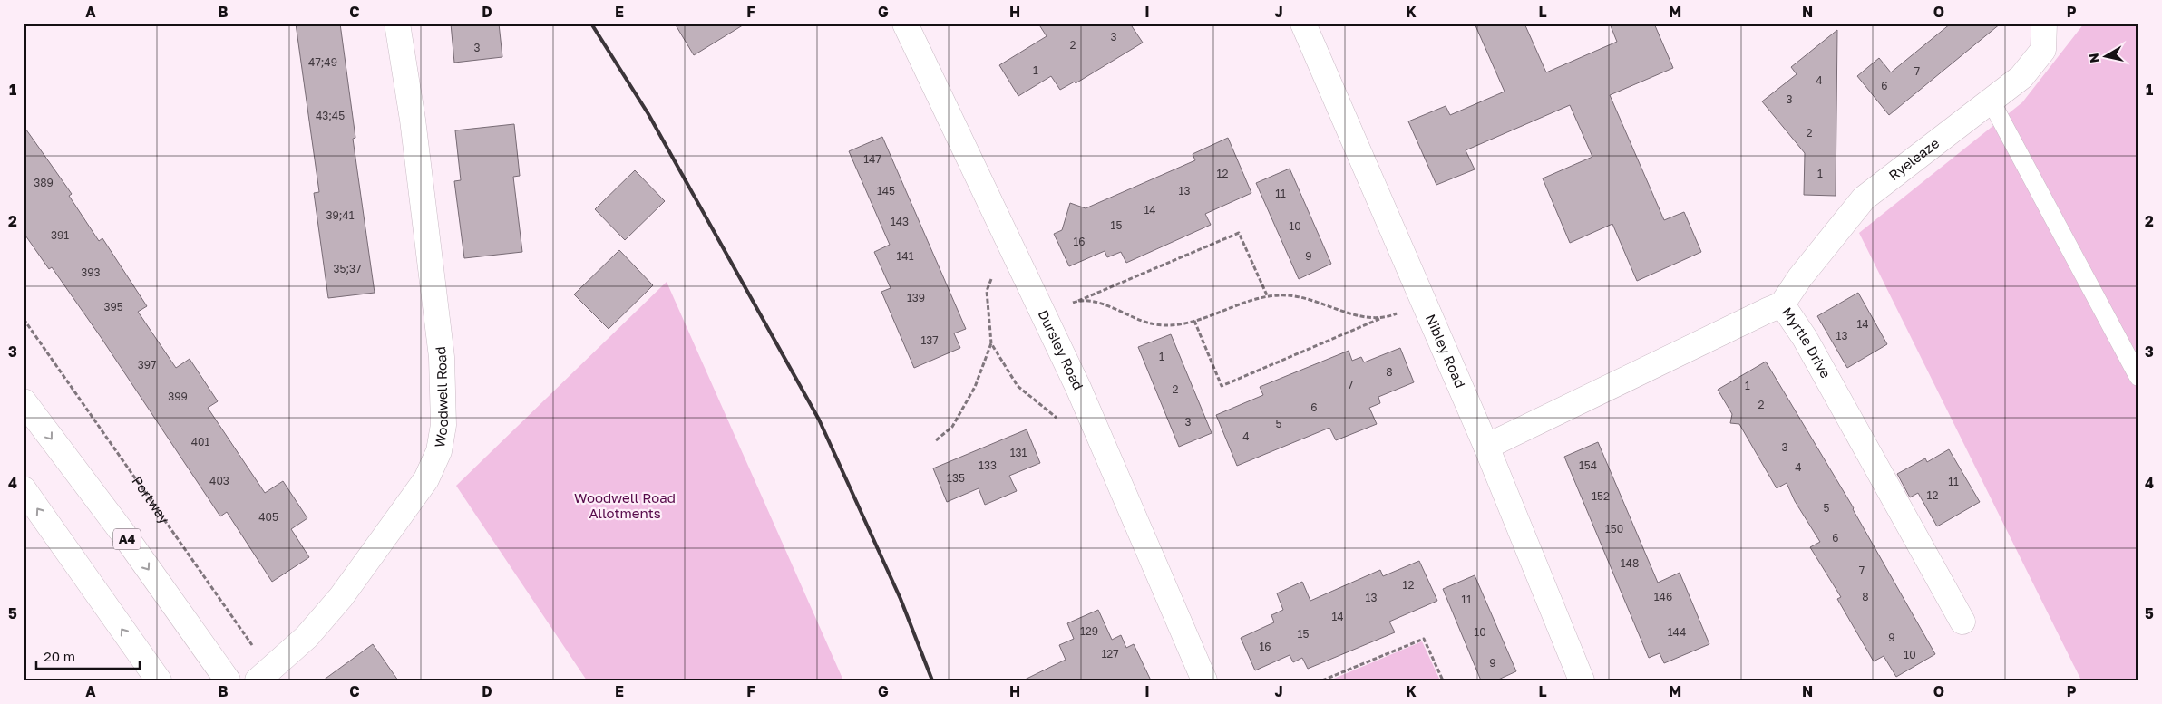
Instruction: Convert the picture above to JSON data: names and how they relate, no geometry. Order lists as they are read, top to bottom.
{
  "streets": {
    "main road": [
      "Ryeleaze",
      "Myrtle Drive",
      "Dursley Road",
      "Nibley Road",
      "Woodwell Road",
      "A4"
    ],
    "path": ["Portway"]
  },
  "crossings": [
    ["Ryeleaze", "Myrtle Drive"],
    ["Myrtle Drive", "Nibley Road"],
    ["Woodwell Road", "Portway"]
  ],
  "parks": ["Woodwell Road Allotments"],
  "house_numbers": [
    "3",
    "2",
    "3",
    "47;49",
    "1",
    "7",
    "4",
    "6",
    "3",
    "43;45",
    "2",
    "147",
    "12",
    "1",
    "389",
    "145",
    "13",
    "11",
    "14",
    "39;41",
    "143",
    "15",
    "10",
    "391",
    "16",
    "141",
    "9",
    "35;37",
    "393",
    "139",
    "395",
    "14",
    "13",
    "137",
    "1",
    "397",
    "8",
    "7",
    "1",
    "2",
    "399",
    "2",
    "6",
    "3",
    "5",
    "4",
    "401",
    "3",
    "131",
    "133",
    "154",
    "4",
    "135",
    "403",
    "11",
    "12",
    "152",
    "5",
    "405",
    "150",
    "6",
    "148",
    "7",
    "12",
    "146",
    "8",
    "13",
    "11",
    "14",
    "129",
    "10",
    "144",
    "15",
    "9",
    "16",
    "127",
    "10",
    "9"
  ],
  "scale_bar": "20 m",
  "north": "left",
  "grid": {
    "columns": [
      "A",
      "B",
      "C",
      "D",
      "E",
      "F",
      "G",
      "H",
      "I",
      "J",
      "K",
      "L",
      "M",
      "N",
      "O",
      "P"
    ],
    "rows": [
      "1",
      "2",
      "3",
      "4",
      "5"
    ]
  }
}
